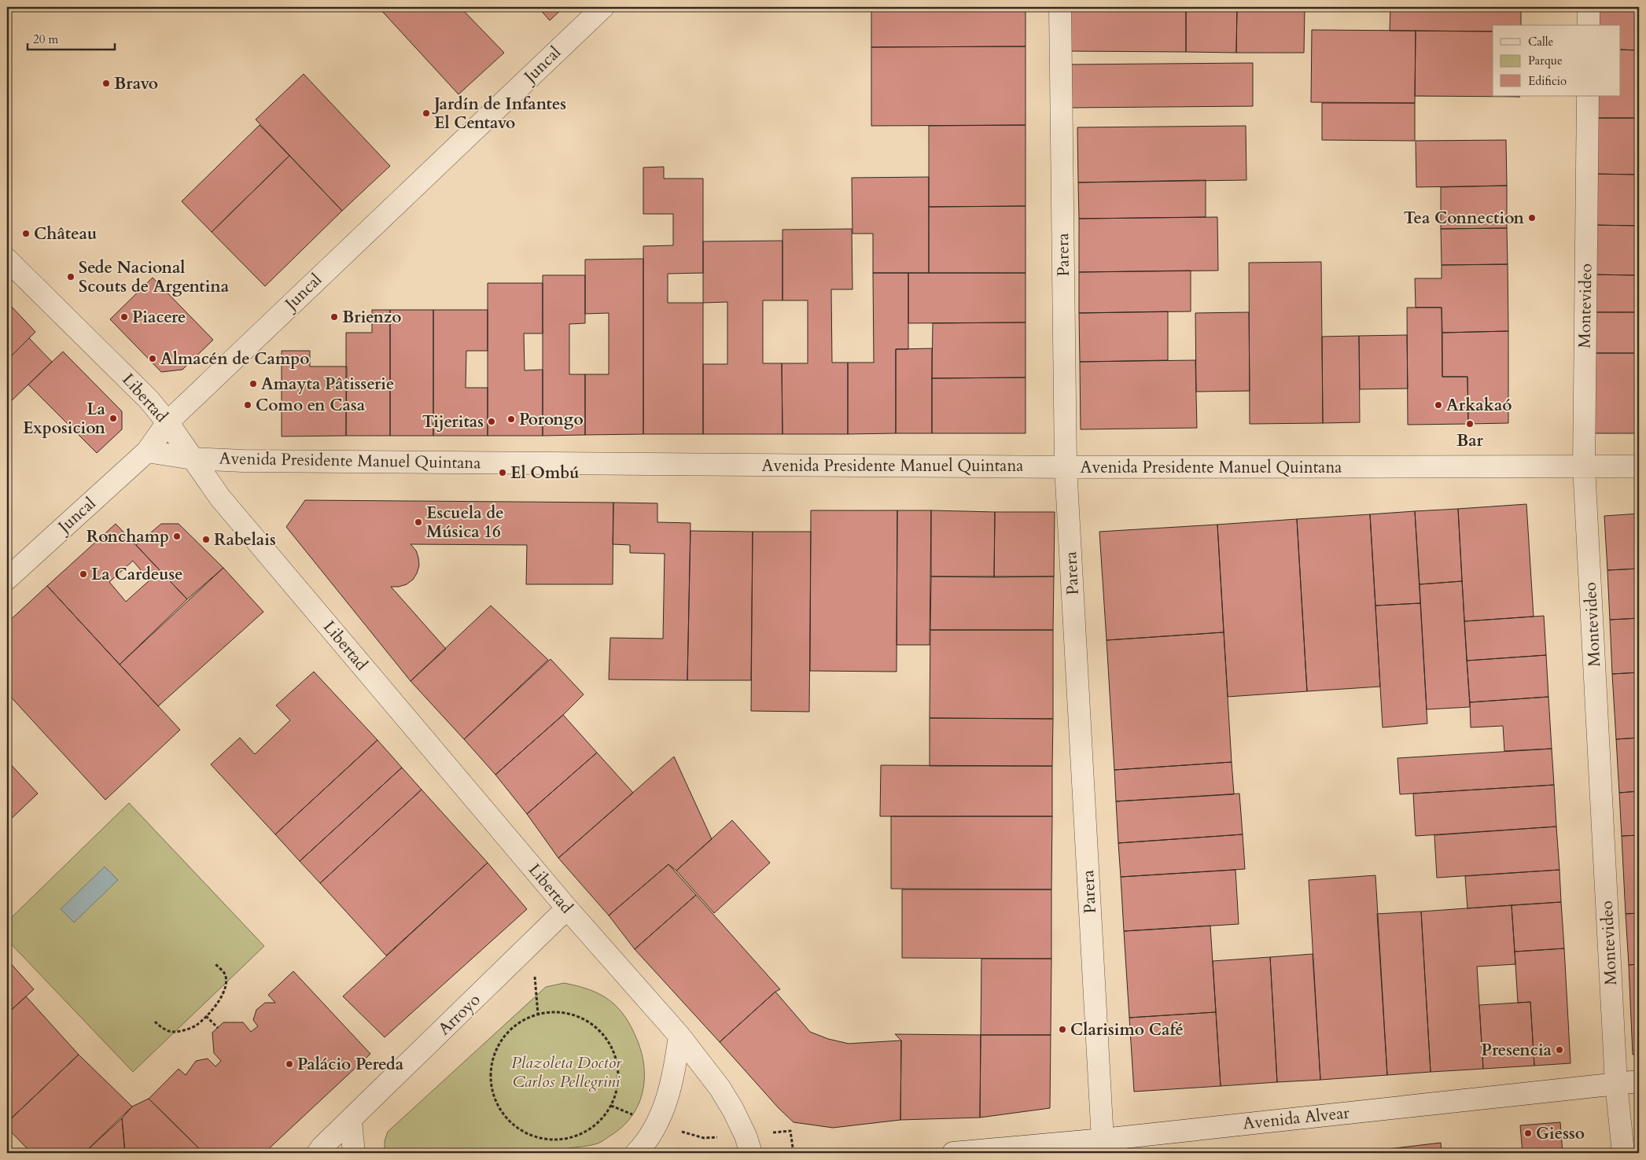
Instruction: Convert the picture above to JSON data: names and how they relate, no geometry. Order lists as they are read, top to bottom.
{
  "streets": {
    "street": [
      "Juncal",
      "Parera",
      "Montevideo",
      "Libertad",
      "Avenida Presidente Manuel Quintana",
      "Arroyo",
      "Avenida Alvear"
    ]
  },
  "crossings": [
    ["Juncal", "Libertad"],
    ["Juncal", "Avenida Presidente Manuel Quintana"],
    ["Parera", "Avenida Presidente Manuel Quintana"],
    ["Parera", "Avenida Alvear"],
    ["Montevideo", "Avenida Presidente Manuel Quintana"],
    ["Montevideo", "Avenida Alvear"],
    ["Libertad", "Avenida Presidente Manuel Quintana"],
    ["Libertad", "Arroyo"]
  ],
  "parks": ["Plazoleta Doctor Carlos Pellegrini"],
  "places": [
    "Bravo",
    "Jardín de Infantes El Centavo",
    "Tea Connection",
    "Château",
    "Sede Nacional Scouts de Argentina",
    "Piacere",
    "Brienzo",
    "Almacén de Campo",
    "Amayta Pâtisserie",
    "Como en Casa",
    "Arkakaó",
    "La Exposicion",
    "Porongo",
    "Tijeritas",
    "Bar",
    "El Ombú",
    "Escuela de Música 16",
    "Ronchamp",
    "Rabelais",
    "La Cardeuse",
    "Clarisimo Café",
    "Presencia",
    "Palácio Pereda",
    "Giesso"
  ],
  "legend": ["Calle", "Parque", "Edificio"],
  "scale_bar": "20 m"
}
